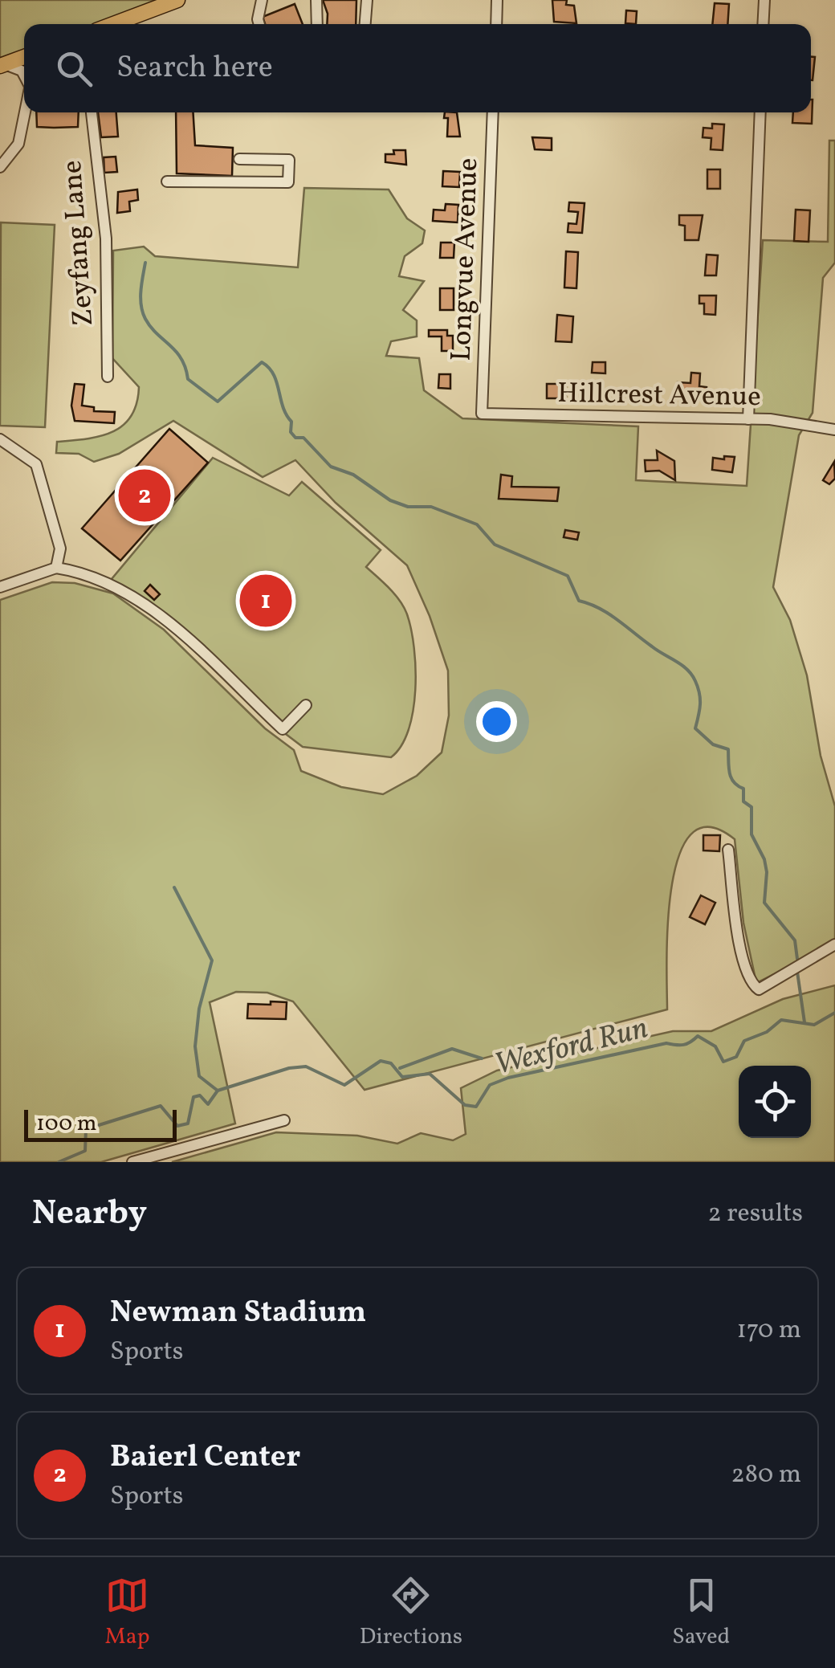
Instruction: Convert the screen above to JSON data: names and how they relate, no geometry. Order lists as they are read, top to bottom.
{
  "streets": {
    "street": ["Zeyfang Lane", "Longvue Avenue", "Hillcrest Avenue"]
  },
  "crossings": [
    ["Longvue Avenue", "Hillcrest Avenue"]
  ],
  "water": ["Wexford Run"],
  "scale_bar": "100 m",
  "page": {
    "search": "Search here",
    "pins": ["2", "1"],
    "scale": "100 m",
    "heading": ["Nearby", "2 results"],
    "list": [
      {
        "mark": "1",
        "name": "Newman Stadium",
        "note": "Sports",
        "value": "170 m"
      },
      {
        "mark": "2",
        "name": "Baierl Center",
        "note": "Sports",
        "value": "280 m"
      }
    ],
    "nav": ["Map", "Directions", "Saved"]
  }
}
